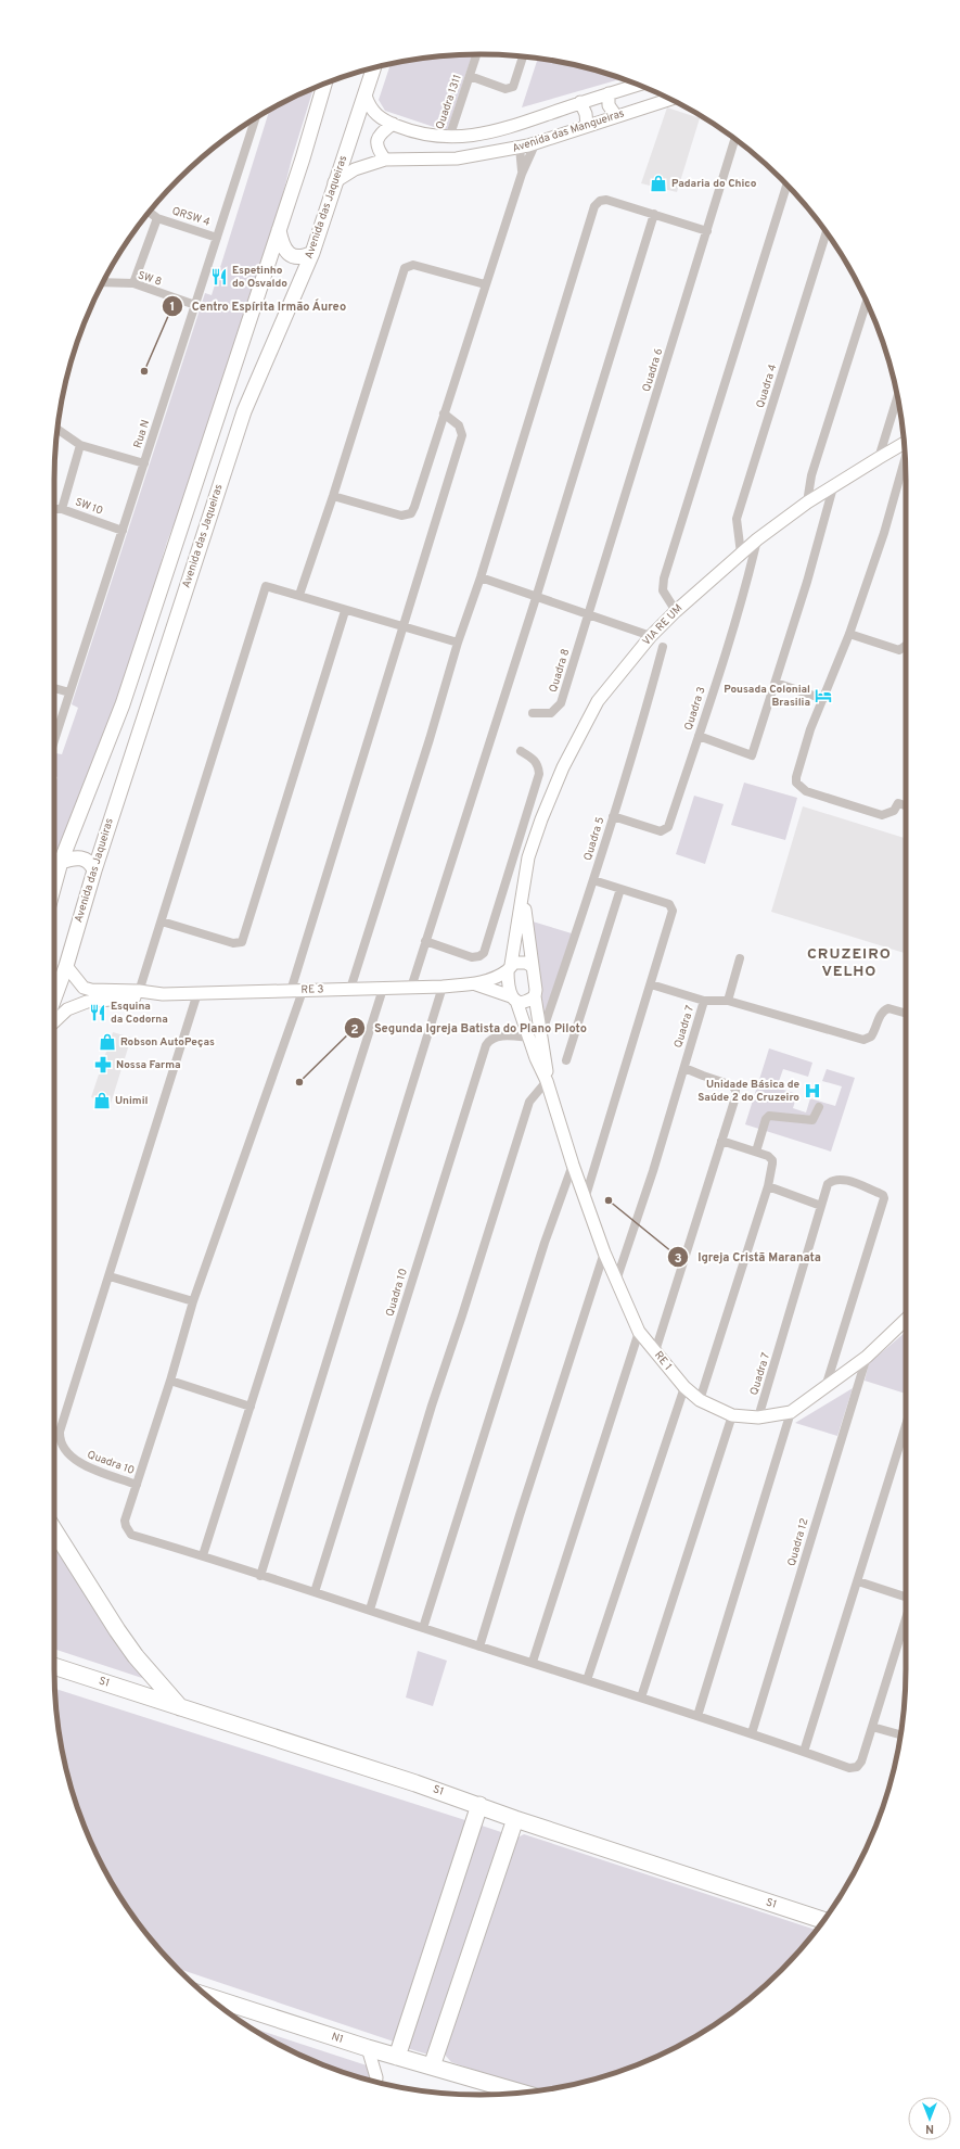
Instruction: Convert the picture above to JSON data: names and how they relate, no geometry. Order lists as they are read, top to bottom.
{
  "streets": {
    "highway": ["S1", "N1"],
    "main road": ["Avenida das Jaqueiras"],
    "street": [
      "Quadra 1311",
      "Avenida das Mangueiras",
      "QRSW 4",
      "SW 8",
      "Quadra 6",
      "Quadra 4",
      "Rua N",
      "SW 10",
      "VIA RE UM",
      "Quadra 8",
      "Quadra 3",
      "Quadra 5",
      "RE 3",
      "Quadra 7",
      "Quadra 10",
      "RE 1",
      "Quadra 12"
    ]
  },
  "crossings": [
    ["Quadra 1311", "Avenida das Mangueiras"],
    ["Avenida das Mangueiras", "Avenida das Jaqueiras"],
    ["Avenida das Jaqueiras", "RE 3"],
    ["QRSW 4", "SW 8"],
    ["QRSW 4", "Rua N"],
    ["SW 8", "Rua N"],
    ["Quadra 6", "Quadra 8"],
    ["Quadra 4", "VIA RE UM"],
    ["Rua N", "SW 10"],
    ["VIA RE UM", "Quadra 3"],
    ["VIA RE UM", "RE 3"],
    ["VIA RE UM", "RE 1"],
    ["Quadra 3", "Quadra 5"],
    ["Quadra 5", "Quadra 10"],
    ["Quadra 5", "RE 1"],
    ["RE 3", "Quadra 10"],
    ["RE 3", "RE 1"],
    ["Quadra 7", "RE 1"],
    ["Quadra 10", "RE 1"],
    ["RE 1", "Quadra 12"]
  ],
  "districts": ["CRUZEIRO VELHO"],
  "places": {
    "shop": ["Padaria do Chico", "Robson AutoPeças", "Unimil"],
    "restaurant": ["Espetinho do Osvaldo", "Esquina da Codorna"],
    "other": ["Centro Espírita Irmão Áureo", "Segunda Igreja Batista do Plano Piloto", "Igreja Cristã Maranata"],
    "hotel": ["Pousada Colonial Brasilia"],
    "pharmacy": ["Nossa Farma"],
    "hospital": ["Unidade Básica de Saúde 2 do Cruzeiro"]
  },
  "north": "bottom"
}
